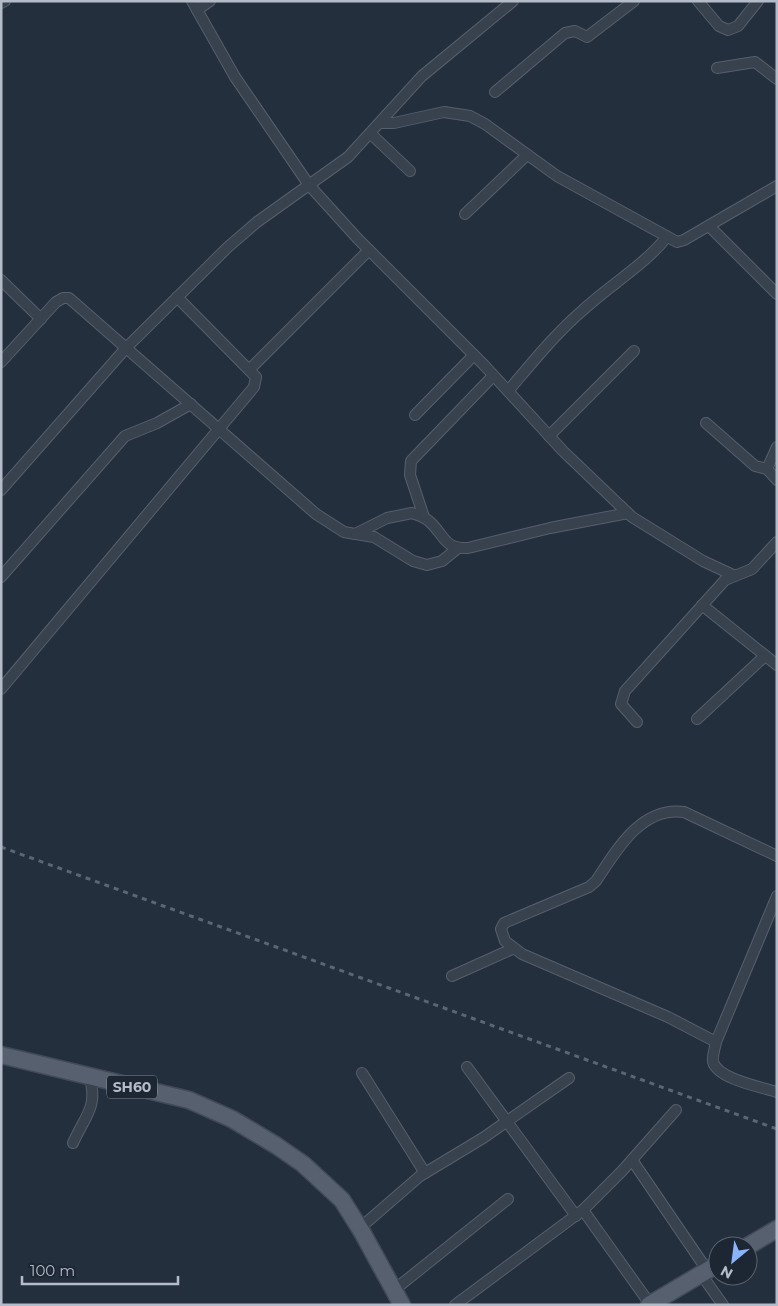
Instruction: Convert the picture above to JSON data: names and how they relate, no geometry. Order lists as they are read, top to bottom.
{
  "streets": {
    "main road": ["SH60"]
  },
  "scale_bar": "100 m",
  "north": "bottom left"
}
